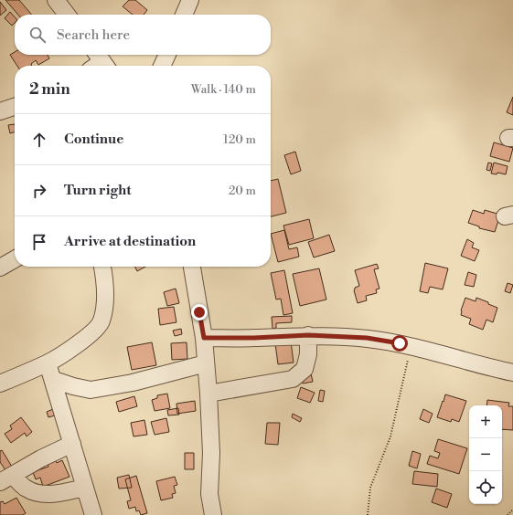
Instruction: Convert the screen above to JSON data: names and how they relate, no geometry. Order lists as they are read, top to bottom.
{
  "page": {
    "search": "Search here",
    "heading": ["2 min", "Walk · 140 m"],
    "list": [
      ["Continue", "120 m"],
      ["Turn right", "20 m"],
      "Arrive at destination"
    ],
    "map_buttons": ["+", "−"]
  }
}
